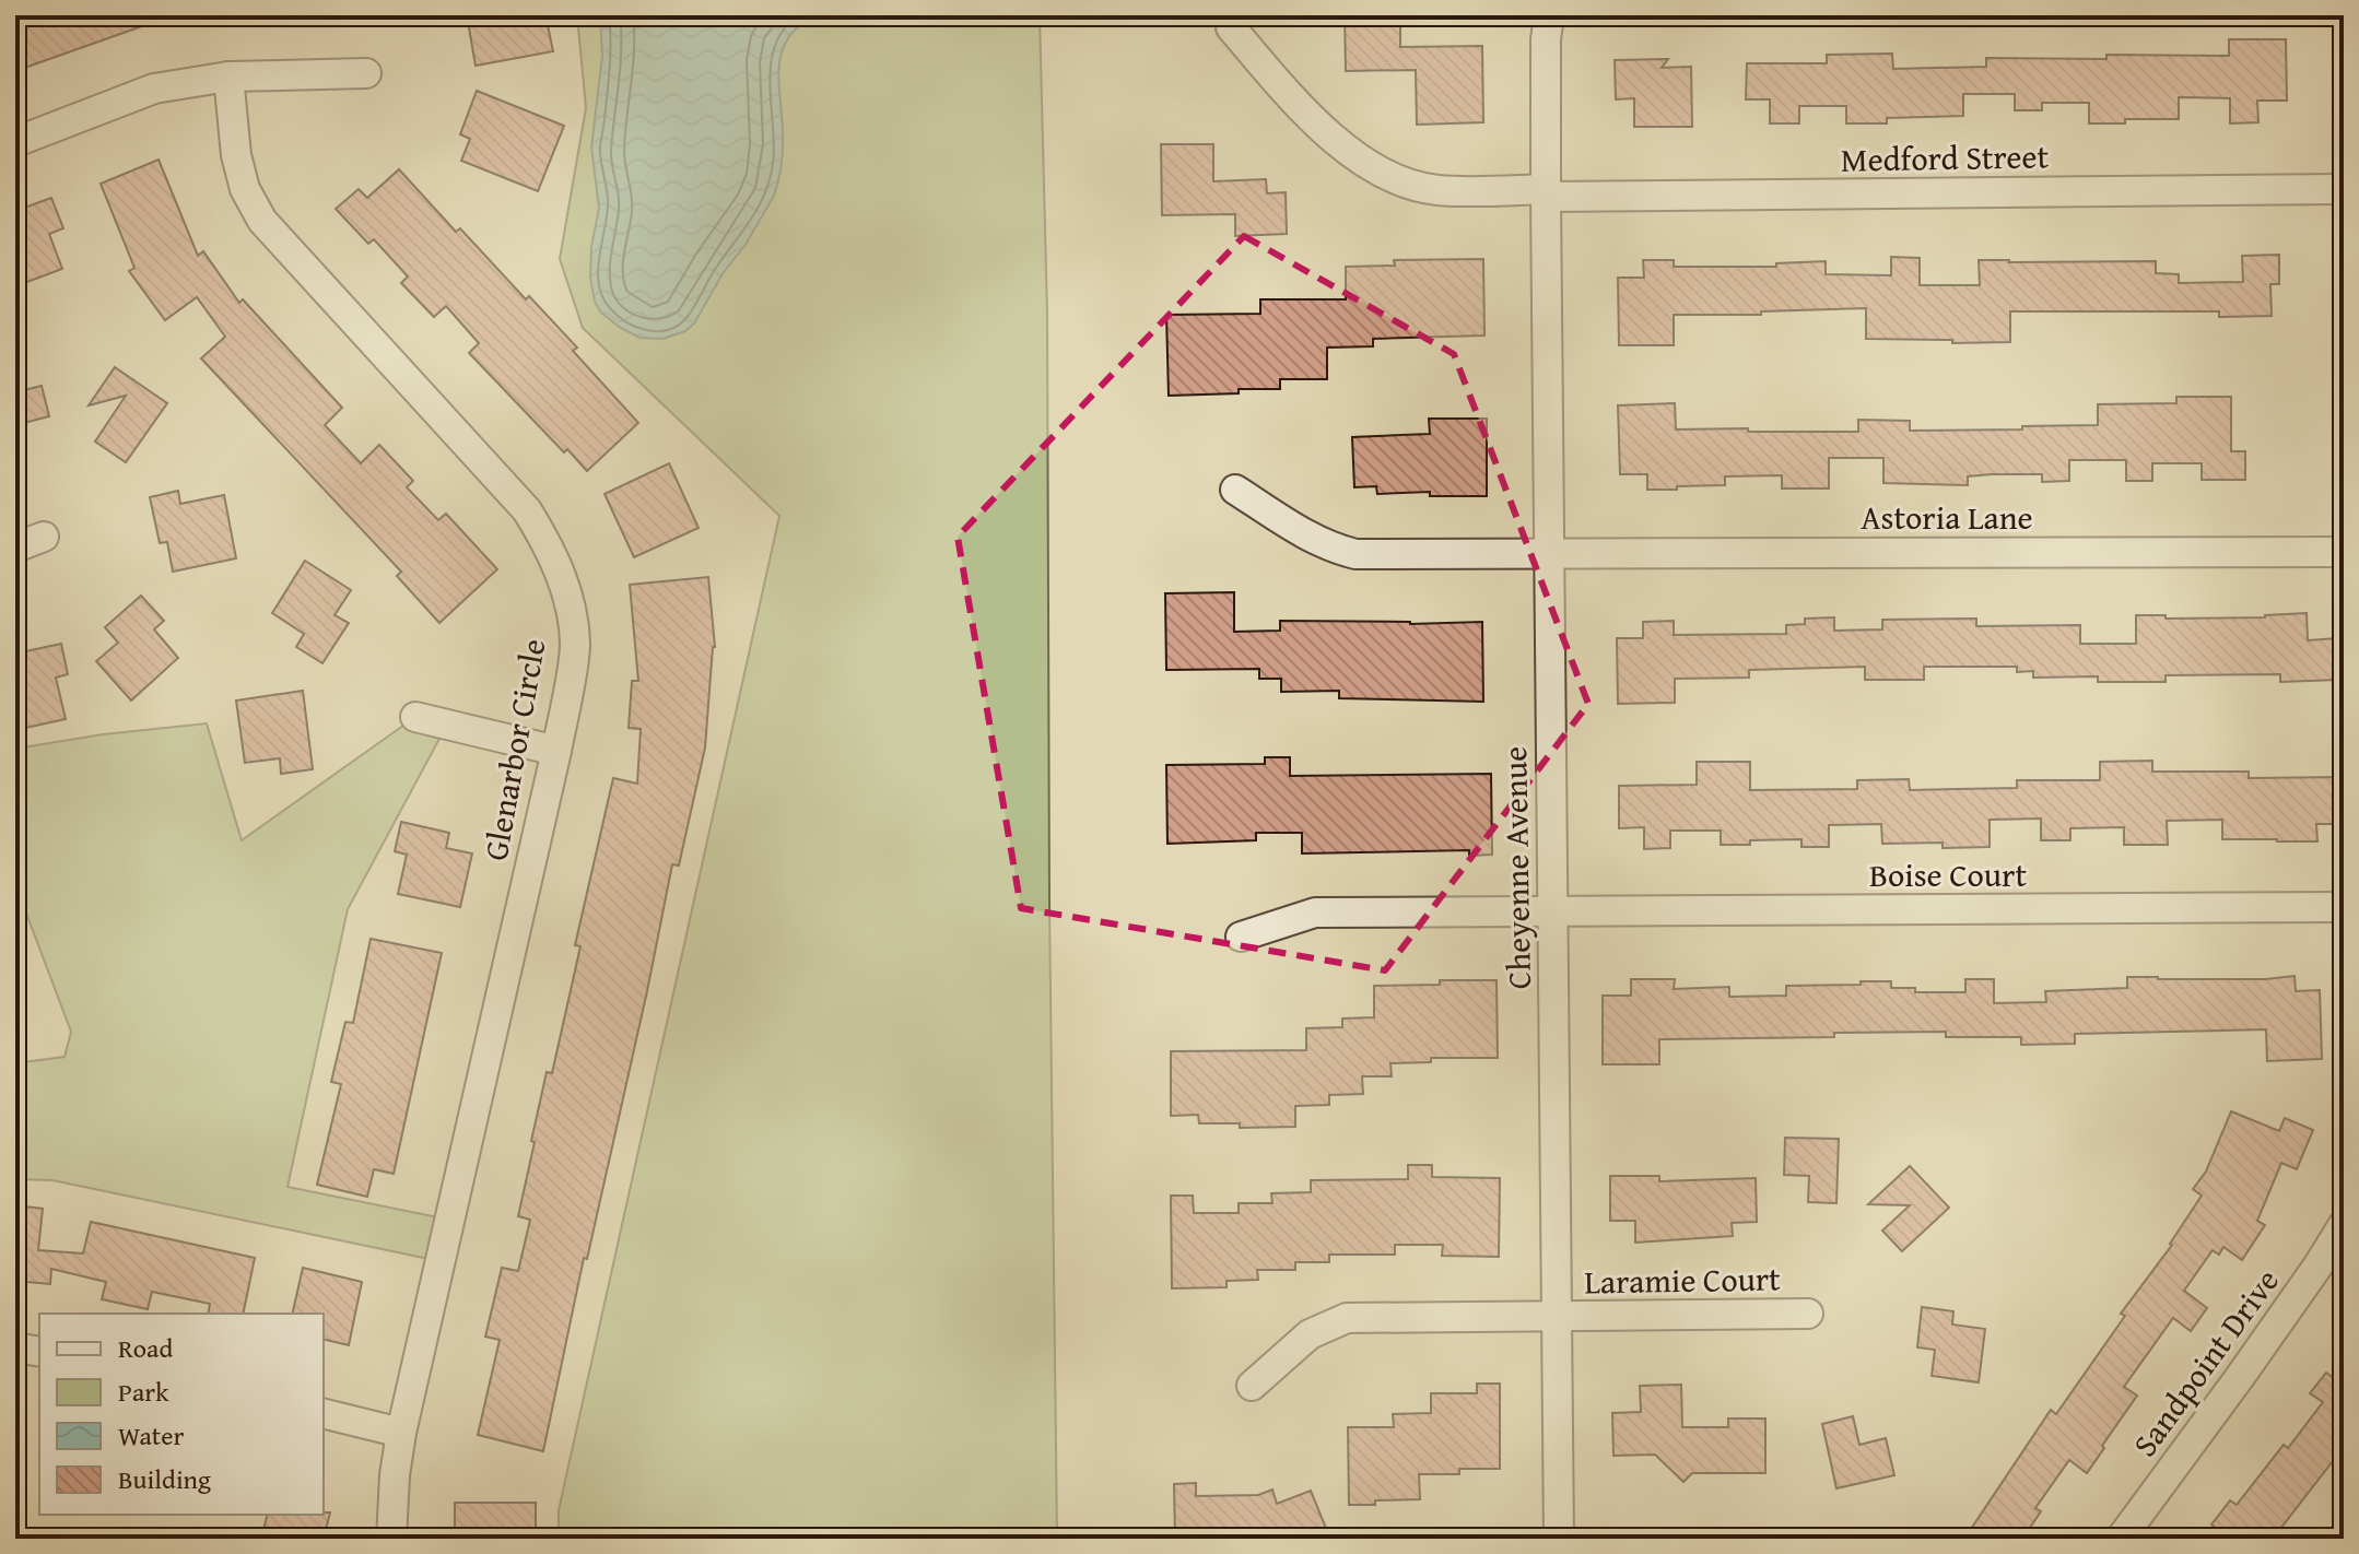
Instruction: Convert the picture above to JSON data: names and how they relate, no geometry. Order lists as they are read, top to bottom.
{
  "streets": {
    "street": [
      "Medford Street",
      "Astoria Lane",
      "Glenarbor Circle",
      "Cheyenne Avenue",
      "Boise Court",
      "Laramie Court",
      "Sandpoint Drive"
    ]
  },
  "crossings": [
    ["Medford Street", "Cheyenne Avenue"],
    ["Astoria Lane", "Cheyenne Avenue"],
    ["Cheyenne Avenue", "Boise Court"],
    ["Cheyenne Avenue", "Laramie Court"]
  ],
  "legend": [
    "Road",
    "Park",
    "Water",
    "Building"
  ]
}
